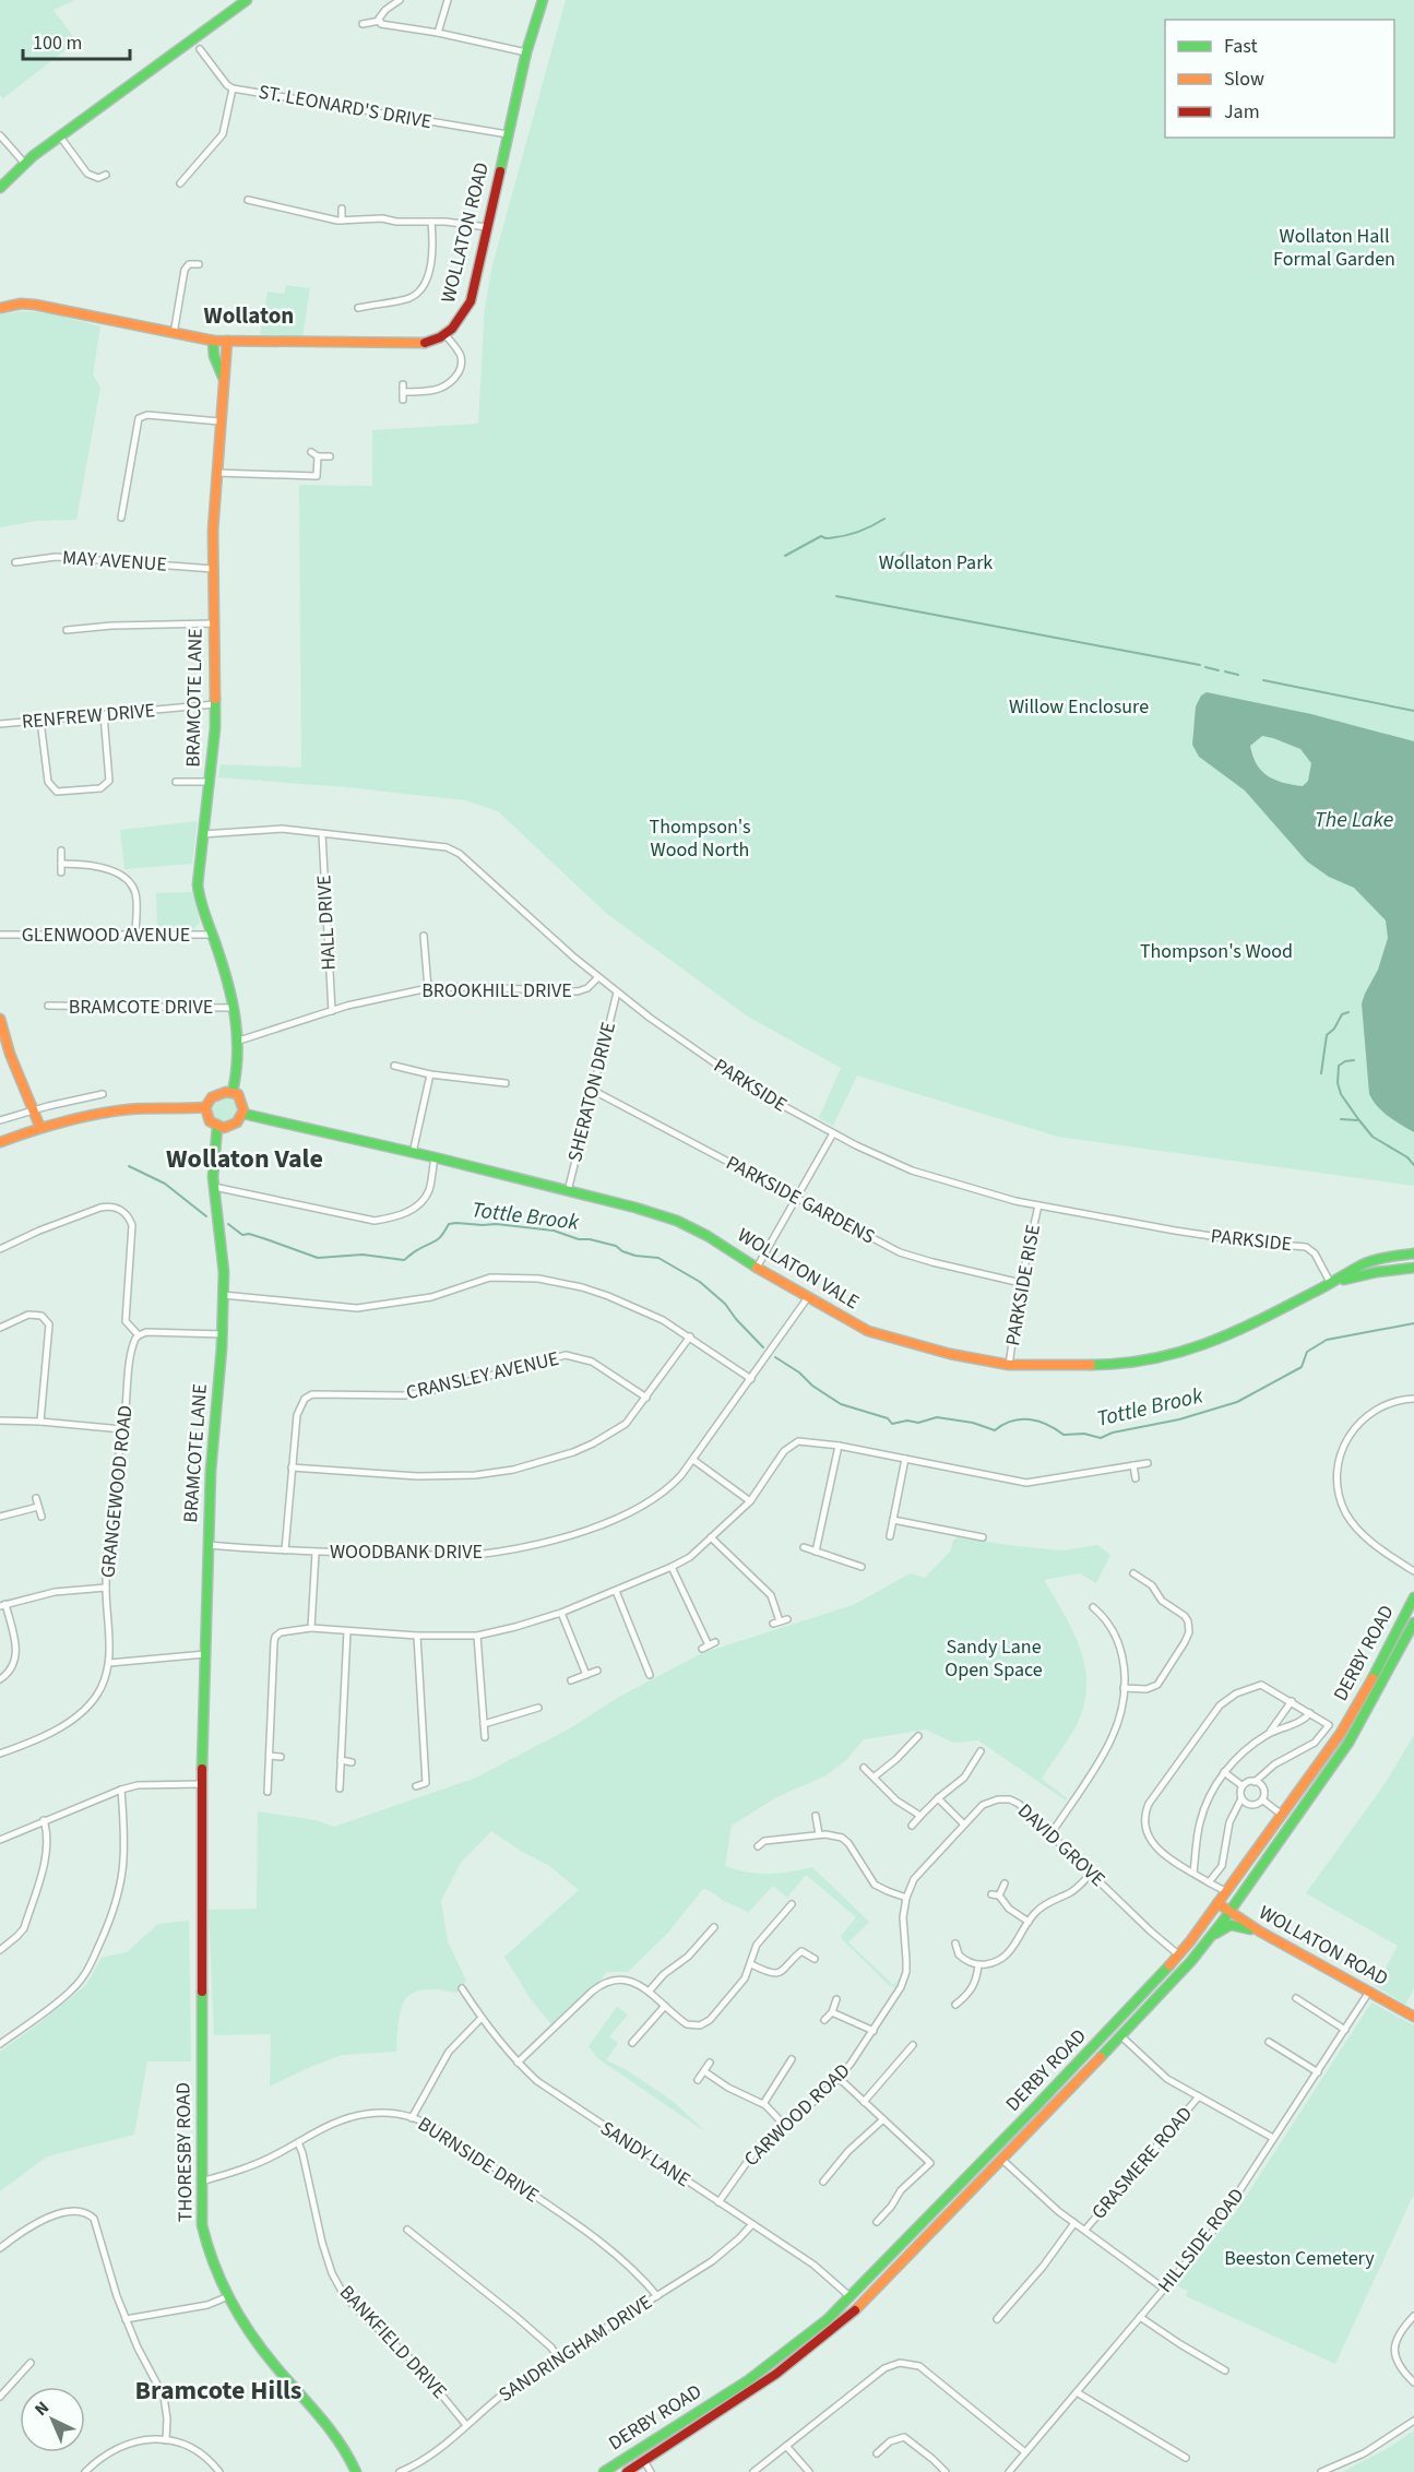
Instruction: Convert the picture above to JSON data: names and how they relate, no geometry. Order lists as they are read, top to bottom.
{
  "streets": {
    "main road": [
      "WOLLATON ROAD",
      "BRAMCOTE LANE",
      "WOLLATON VALE",
      "DERBY ROAD",
      "THORESBY ROAD"
    ],
    "street": [
      "ST. LEONARD'S DRIVE",
      "MAY AVENUE",
      "RENFREW DRIVE",
      "HALL DRIVE",
      "GLENWOOD AVENUE",
      "BROOKHILL DRIVE",
      "BRAMCOTE DRIVE",
      "PARKSIDE",
      "SHERATON DRIVE",
      "PARKSIDE GARDENS",
      "PARKSIDE RISE",
      "CRANSLEY AVENUE",
      "GRANGEWOOD ROAD",
      "WOODBANK DRIVE",
      "DAVID GROVE",
      "CARWOOD ROAD",
      "SANDY LANE",
      "BURNSIDE DRIVE",
      "GRASMERE ROAD",
      "HILLSIDE ROAD",
      "BANKFIELD DRIVE",
      "SANDRINGHAM DRIVE"
    ]
  },
  "crossings": [
    ["ST. LEONARD'S DRIVE", "WOLLATON ROAD"],
    ["WOLLATON ROAD", "DERBY ROAD"],
    ["WOLLATON ROAD", "HILLSIDE ROAD"],
    ["MAY AVENUE", "BRAMCOTE LANE"],
    ["BRAMCOTE LANE", "RENFREW DRIVE"],
    ["BRAMCOTE LANE", "GLENWOOD AVENUE"],
    ["BRAMCOTE LANE", "BROOKHILL DRIVE"],
    ["BRAMCOTE LANE", "BRAMCOTE DRIVE"],
    ["BRAMCOTE LANE", "PARKSIDE"],
    ["BRAMCOTE LANE", "WOLLATON VALE"],
    ["BRAMCOTE LANE", "WOODBANK DRIVE"],
    ["BRAMCOTE LANE", "THORESBY ROAD"],
    ["HALL DRIVE", "BROOKHILL DRIVE"],
    ["HALL DRIVE", "PARKSIDE"],
    ["BROOKHILL DRIVE", "PARKSIDE"],
    ["PARKSIDE", "SHERATON DRIVE"],
    ["PARKSIDE", "WOLLATON VALE"],
    ["PARKSIDE", "PARKSIDE RISE"],
    ["SHERATON DRIVE", "PARKSIDE GARDENS"],
    ["SHERATON DRIVE", "WOLLATON VALE"],
    ["PARKSIDE GARDENS", "PARKSIDE RISE"],
    ["WOLLATON VALE", "PARKSIDE RISE"],
    ["WOLLATON VALE", "WOODBANK DRIVE"],
    ["CRANSLEY AVENUE", "WOODBANK DRIVE"],
    ["DERBY ROAD", "DAVID GROVE"],
    ["DERBY ROAD", "SANDY LANE"],
    ["DAVID GROVE", "CARWOOD ROAD"],
    ["CARWOOD ROAD", "SANDY LANE"],
    ["THORESBY ROAD", "BURNSIDE DRIVE"],
    ["SANDY LANE", "SANDRINGHAM DRIVE"],
    ["BURNSIDE DRIVE", "BANKFIELD DRIVE"],
    ["BURNSIDE DRIVE", "SANDRINGHAM DRIVE"],
    ["BANKFIELD DRIVE", "SANDRINGHAM DRIVE"]
  ],
  "districts": ["Wollaton", "Wollaton Vale", "Bramcote Hills"],
  "water": ["The Lake", "Tottle Brook"],
  "parks": [
    "Wollaton Hall Formal Garden",
    "Wollaton Park",
    "Willow Enclosure",
    "Thompson's Wood North",
    "Thompson's Wood",
    "Sandy Lane Open Space",
    "Beeston Cemetery"
  ],
  "legend": ["Fast", "Slow", "Jam"],
  "scale_bar": "100 m",
  "north": "top left"
}
